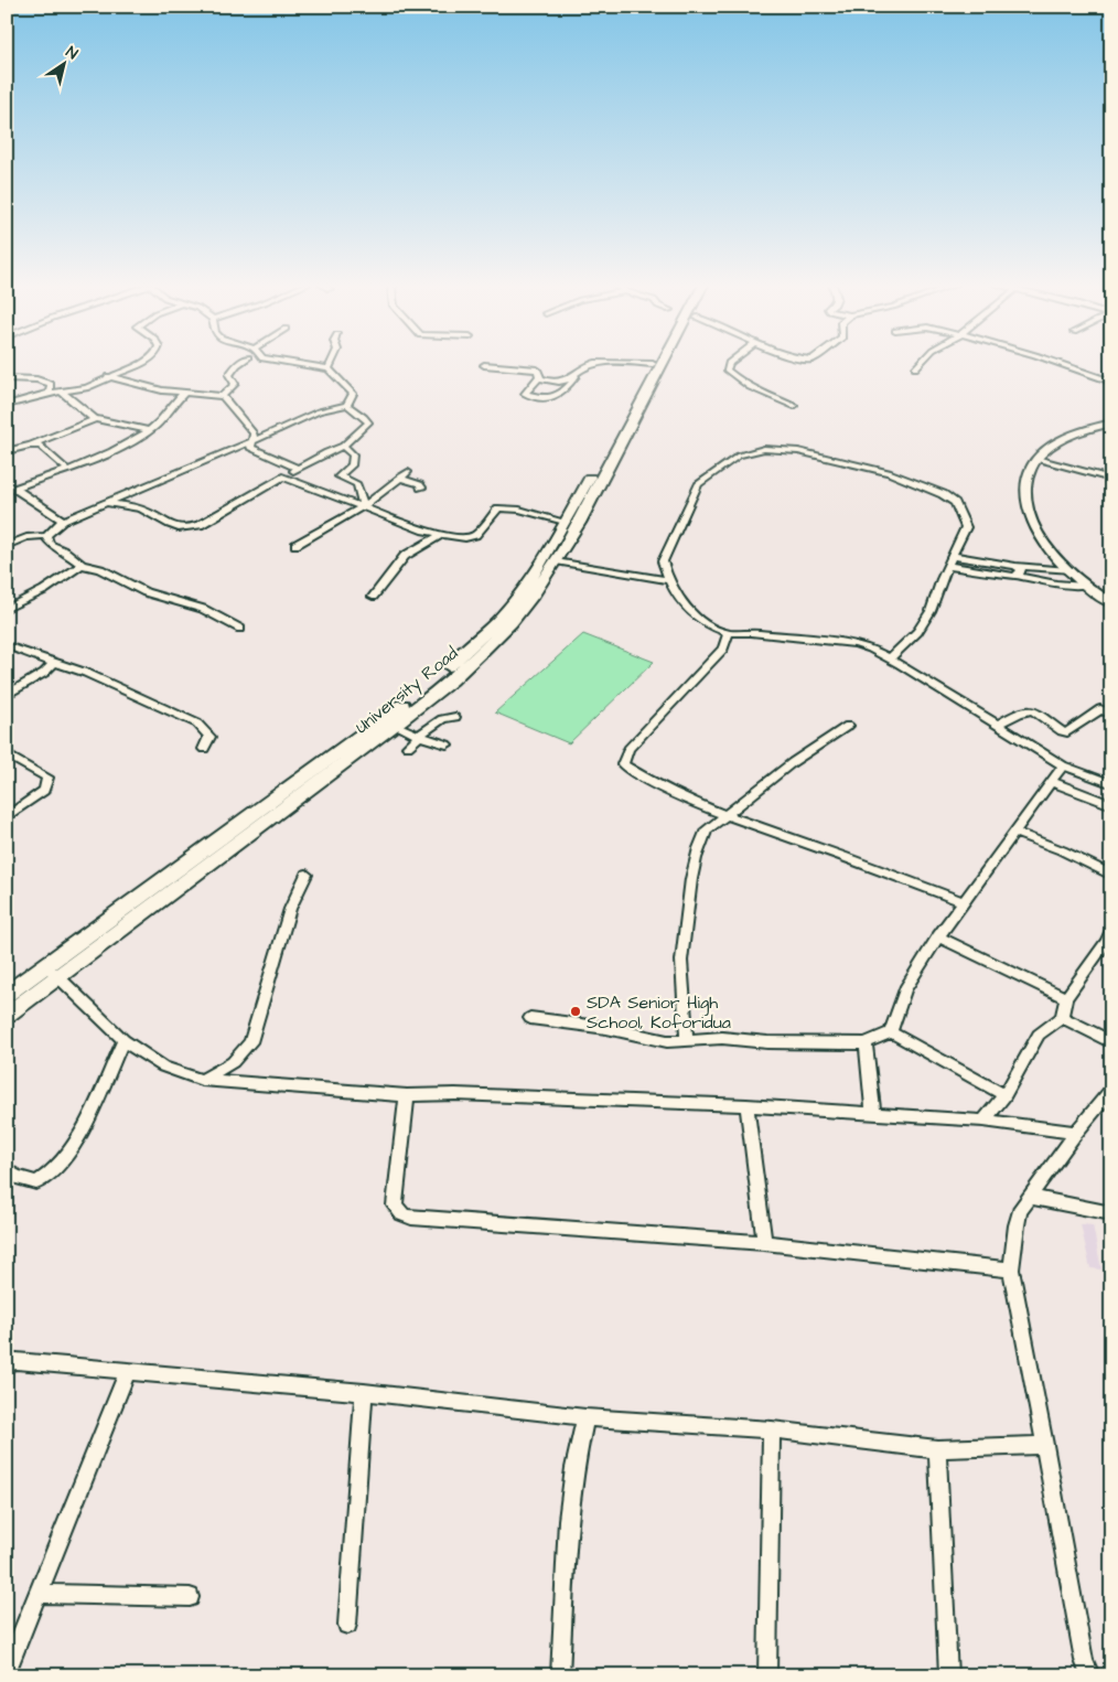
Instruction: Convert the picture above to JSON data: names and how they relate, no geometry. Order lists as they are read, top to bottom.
{
  "streets": {
    "highway": ["University Road"]
  },
  "places": ["SDA Senior High School, Koforidua"],
  "north": "top right"
}
